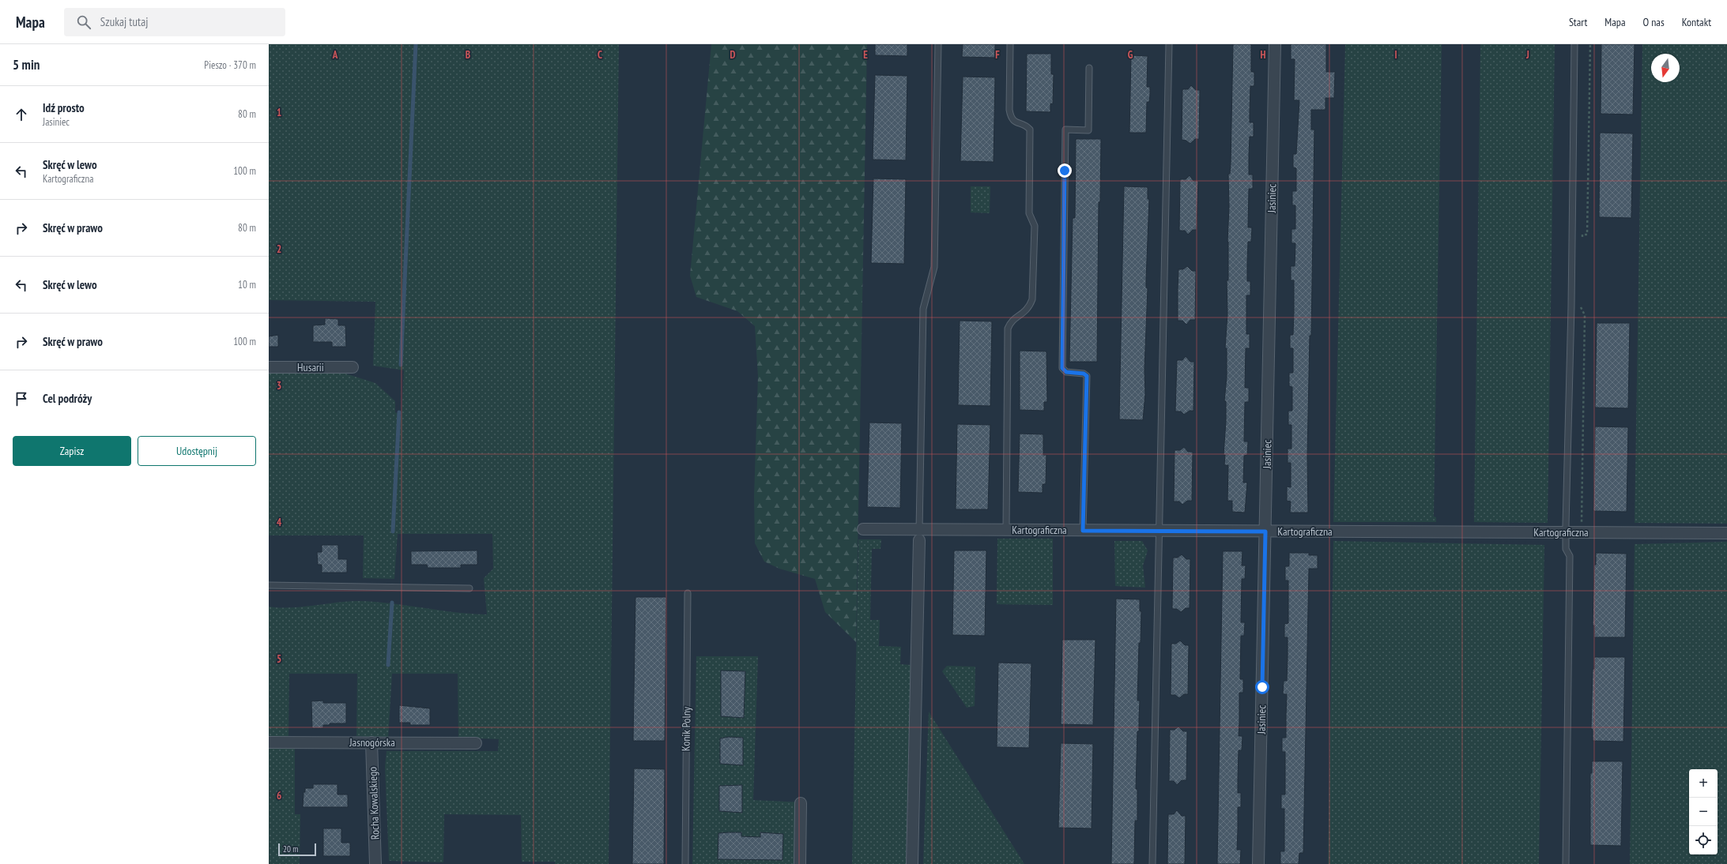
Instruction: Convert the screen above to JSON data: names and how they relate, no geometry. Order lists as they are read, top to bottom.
{
  "streets": {
    "street": [
      "Jasiniec",
      "Husarii",
      "Kartograficzna",
      "Jasnogórska",
      "Rocha Kowalskiego"
    ],
    "lane": ["Konik Polny"]
  },
  "crossings": [
    ["Jasiniec", "Kartograficzna"],
    ["Jasnogórska", "Rocha Kowalskiego"]
  ],
  "scale_bar": "20 m",
  "north": "bottom",
  "page": {
    "header": "Mapa",
    "search": "Szukaj tutaj",
    "nav": [
      "Start",
      "Mapa",
      "O nas",
      "Kontakt"
    ],
    "heading": ["5 min", "Pieszo · 370 m"],
    "list": [
      ["Idź prosto", "Jasiniec", "80 m"],
      ["Skręć w lewo", "Kartograficzna", "100 m"],
      ["Skręć w prawo", "80 m"],
      ["Skręć w lewo", "10 m"],
      ["Skręć w prawo", "100 m"],
      "Cel podróży"
    ],
    "buttons": ["Zapisz", "Udostępnij"],
    "map_buttons": ["+", "−"],
    "scale": "20 m"
  },
  "grid": {
    "columns": [
      "A",
      "B",
      "C",
      "D",
      "E",
      "F",
      "G",
      "H",
      "I",
      "J"
    ],
    "rows": [
      "1",
      "2",
      "3",
      "4",
      "5",
      "6"
    ]
  }
}
